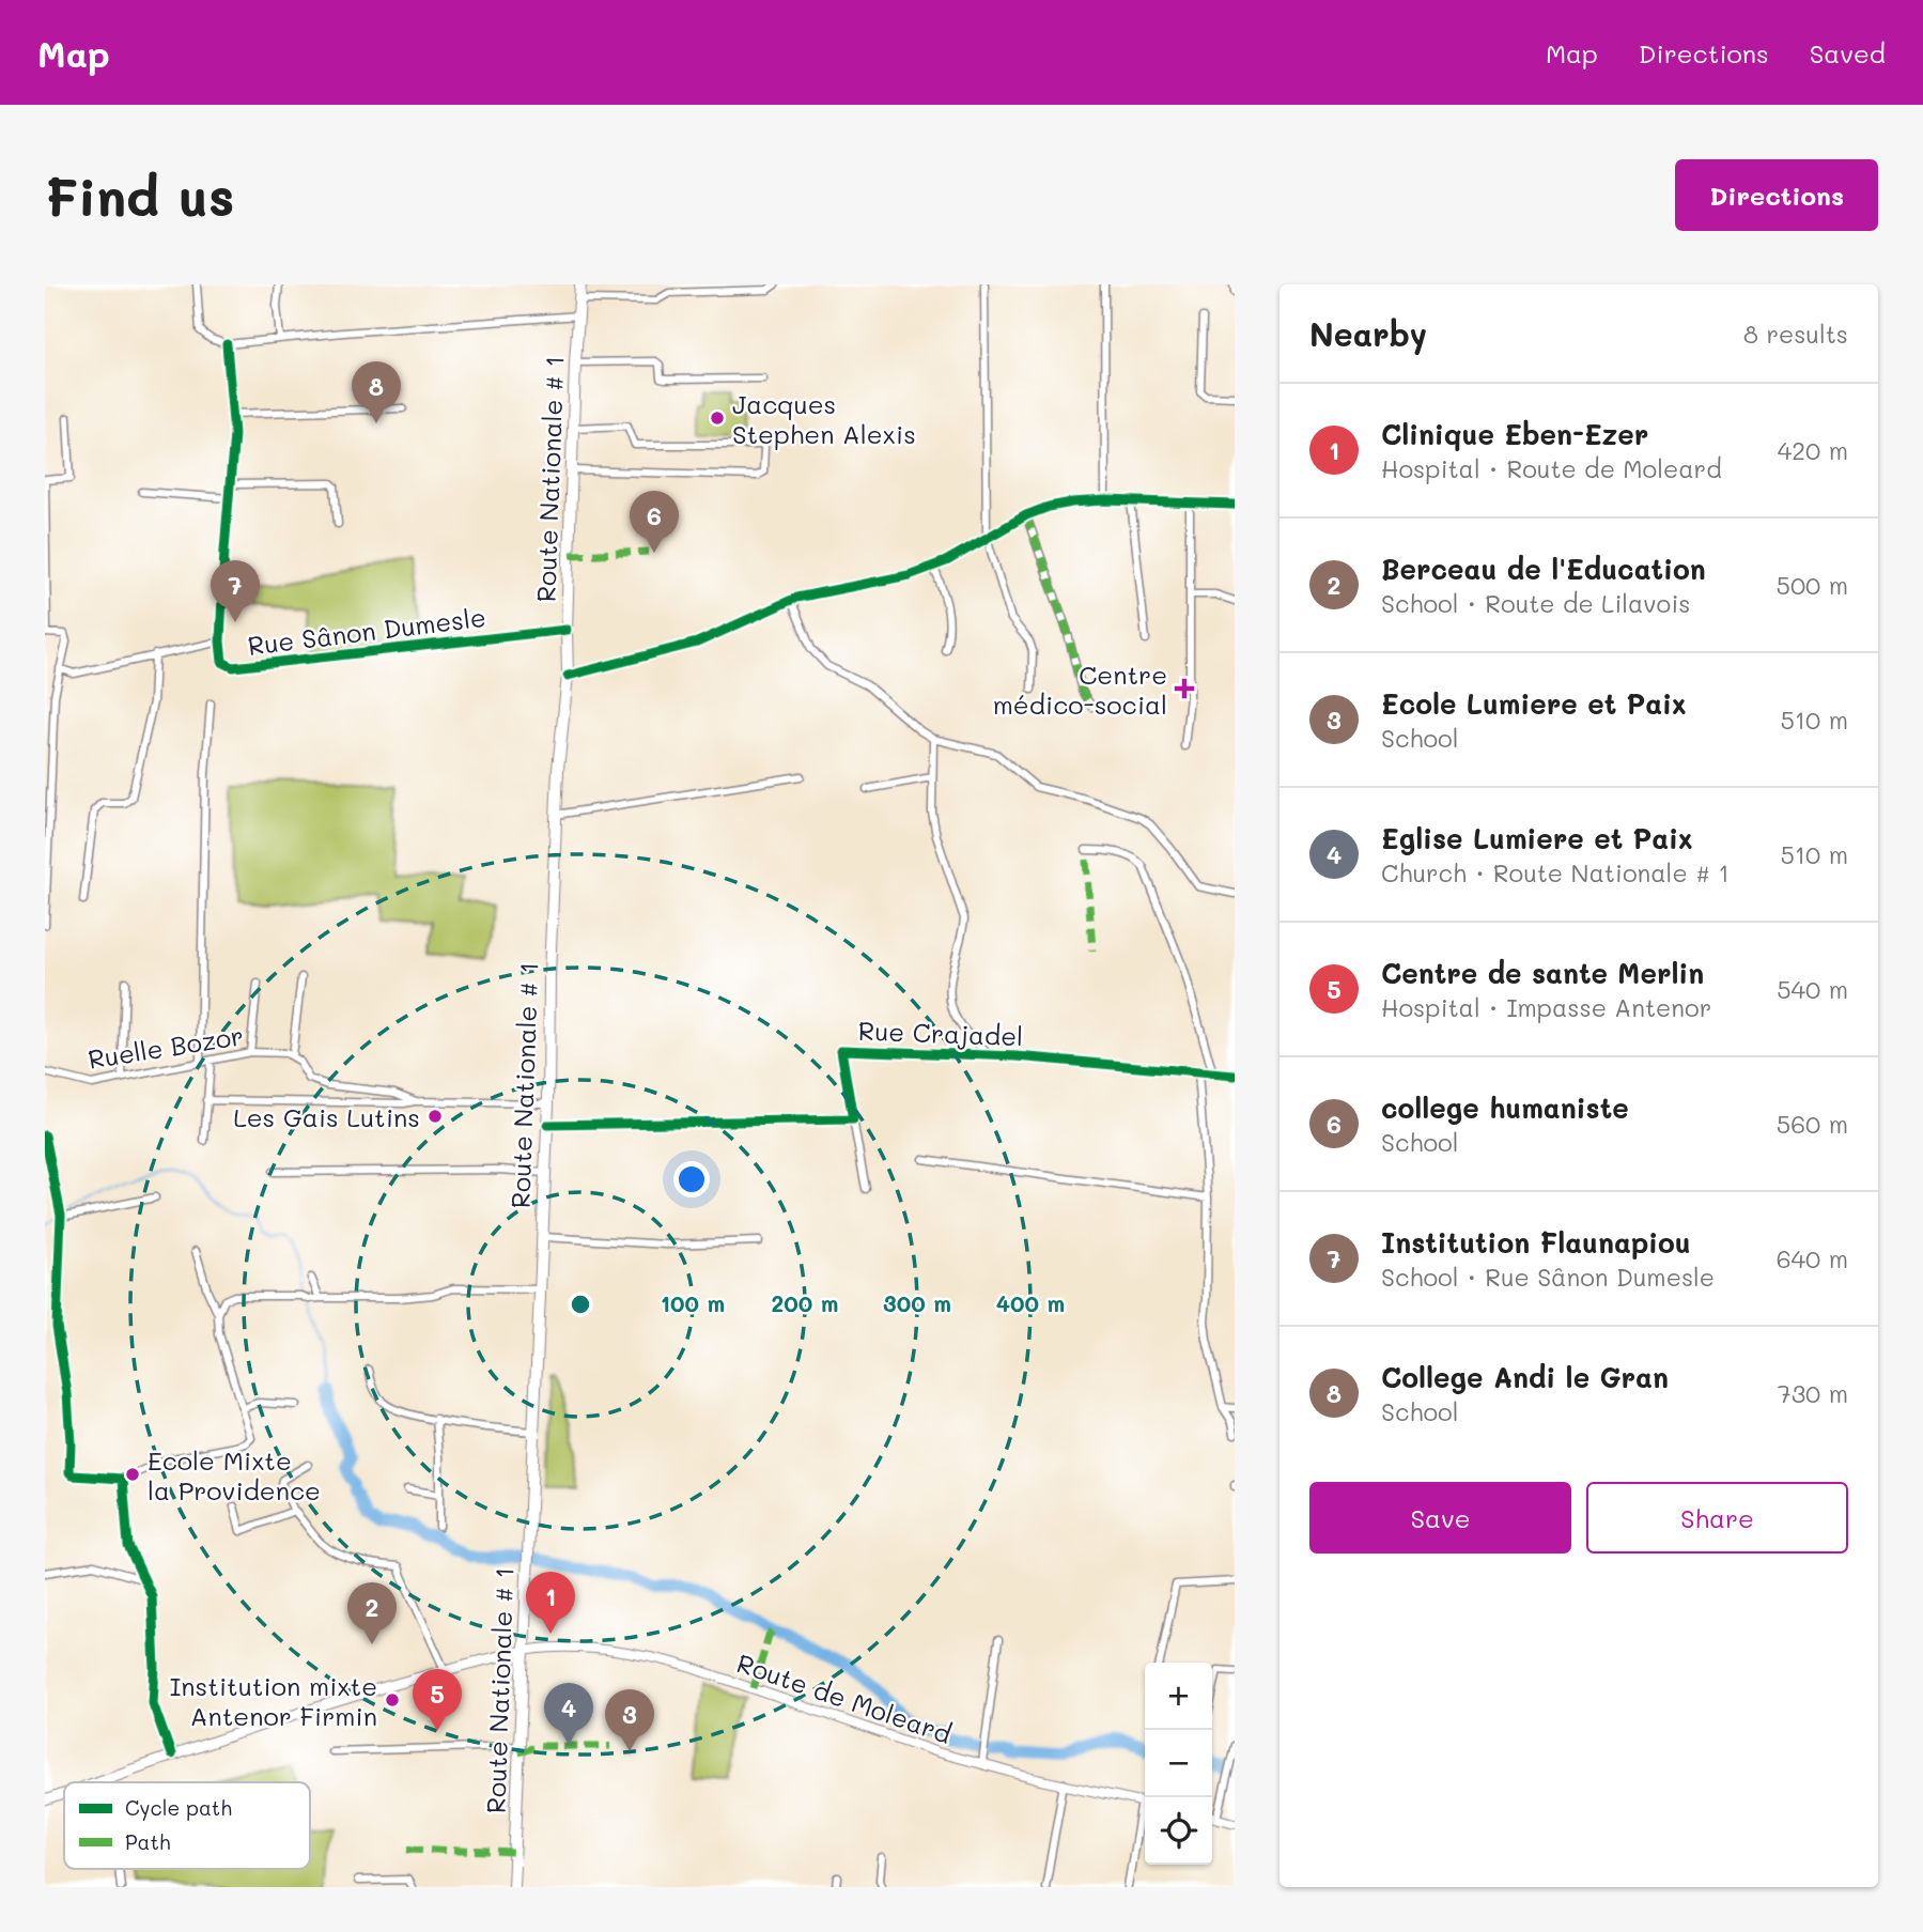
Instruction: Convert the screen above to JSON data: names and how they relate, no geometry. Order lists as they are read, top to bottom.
{
  "streets": {
    "main road": ["Route Nationale # 1"],
    "street": [
      "Rue Sânon Dumesle",
      "Rue Crajadel",
      "Ruelle Bozor",
      "Route de Moleard"
    ]
  },
  "crossings": [
    ["Route Nationale # 1", "Rue Sânon Dumesle"],
    ["Route Nationale # 1", "Route de Moleard"]
  ],
  "places": {
    "other": [
      "Jacques Stephen Alexis",
      "Les Gais Lutins",
      "Ecole Mixte la Providence",
      "Institution mixte Antenor Firmin"
    ],
    "health": ["Centre médico-social"]
  },
  "legend": ["Cycle path", "Path"],
  "page": {
    "header": "Map",
    "nav": ["Map", "Directions", "Saved"],
    "buttons": [
      "Directions",
      ["Save", "Share"]
    ],
    "title": "Find us",
    "heading": ["Nearby", "8 results"],
    "pins": [
      "8",
      "6",
      "7",
      "1",
      "2",
      "5",
      "4",
      "3"
    ],
    "list": [
      {
        "mark": "1",
        "name": "Clinique Eben-Ezer",
        "note": "Hospital · Route de Moleard",
        "value": "420 m"
      },
      {
        "mark": "2",
        "name": "Berceau de l'Education",
        "note": "School · Route de Lilavois",
        "value": "500 m"
      },
      {
        "mark": "3",
        "name": "Ecole Lumiere et Paix",
        "note": "School",
        "value": "510 m"
      },
      {
        "mark": "4",
        "name": "Eglise Lumiere et Paix",
        "note": "Church · Route Nationale # 1",
        "value": "510 m"
      },
      {
        "mark": "5",
        "name": "Centre de sante Merlin",
        "note": "Hospital · Impasse Antenor",
        "value": "540 m"
      },
      {
        "mark": "6",
        "name": "college humaniste",
        "note": "School",
        "value": "560 m"
      },
      {
        "mark": "7",
        "name": "Institution Flaunapiou",
        "note": "School · Rue Sânon Dumesle",
        "value": "640 m"
      },
      {
        "mark": "8",
        "name": "College Andi le Gran",
        "note": "School",
        "value": "730 m"
      }
    ],
    "map_buttons": ["+", "−"]
  },
  "rings": [
    "100 m",
    "200 m",
    "300 m",
    "400 m"
  ]
}
